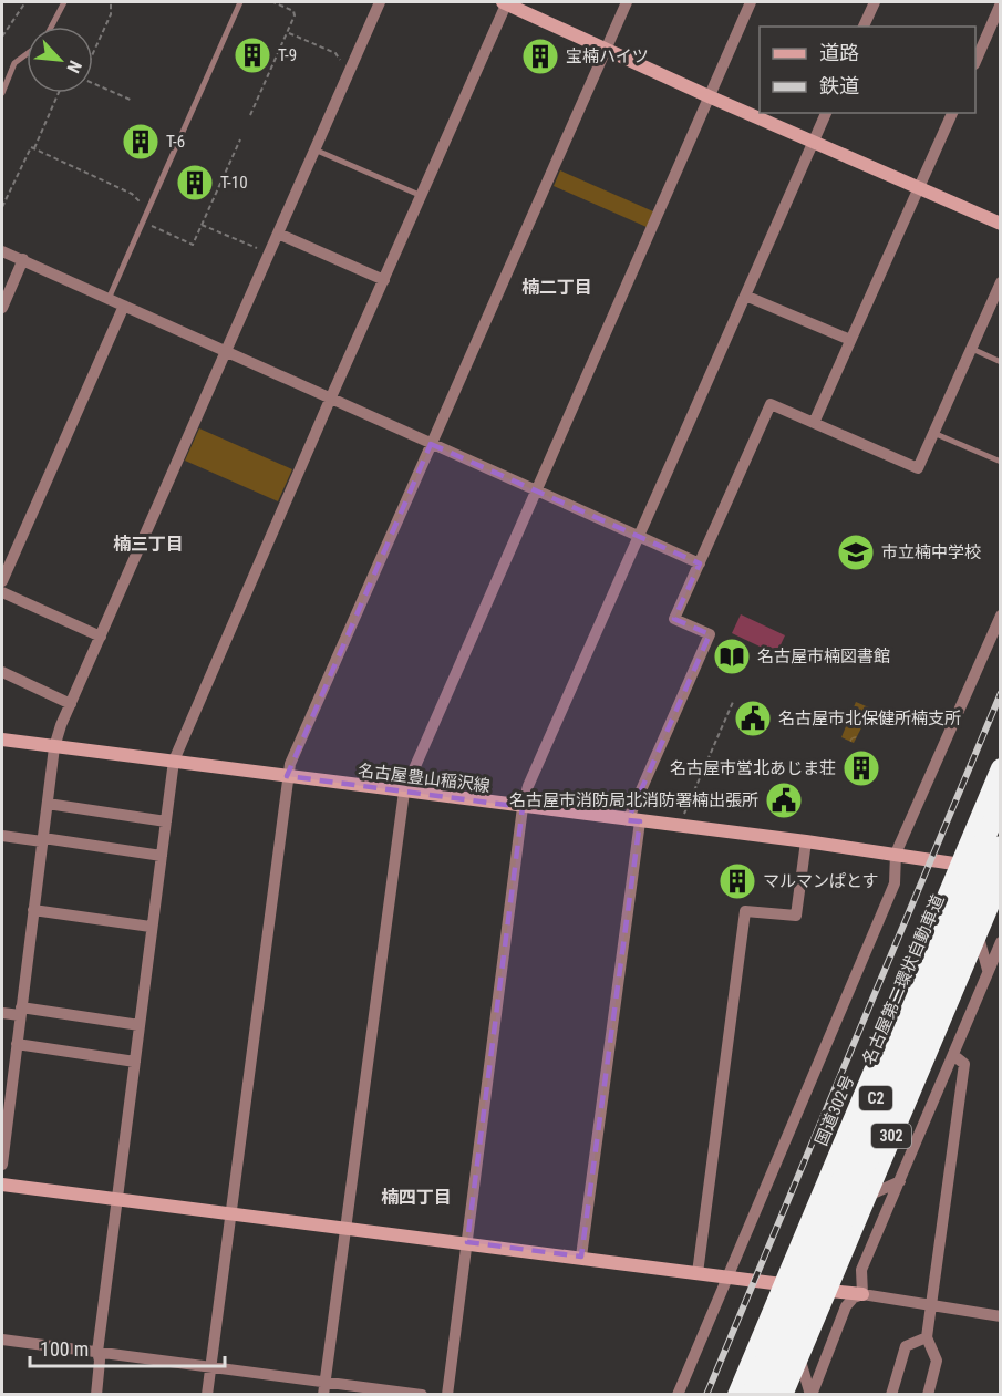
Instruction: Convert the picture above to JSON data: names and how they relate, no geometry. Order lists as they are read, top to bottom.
{
  "streets": {
    "highway": [
      "名古屋第二環状自動車道",
      "C2",
      "国道302号",
      "302"
    ],
    "street": ["名古屋豊山稲沢線"]
  },
  "crossings": [
    ["名古屋豊山稲沢線", "国道302号"]
  ],
  "districts": ["楠二丁目", "楠三丁目", "楠四丁目"],
  "places": {
    "building": [
      "T-9",
      "宝楠ハイツ",
      "T-6",
      "T-10",
      "名古屋市営北あじま荘",
      "マルマンぱとす"
    ],
    "school or university": ["市立楠中学校"],
    "library": ["名古屋市楠図書館"],
    "public building": ["名古屋市北保健所楠支所", "名古屋市消防局北消防署楠出張所"]
  },
  "legend": ["道路", "鉄道"],
  "scale_bar": "100 m",
  "north": "bottom right"
}
